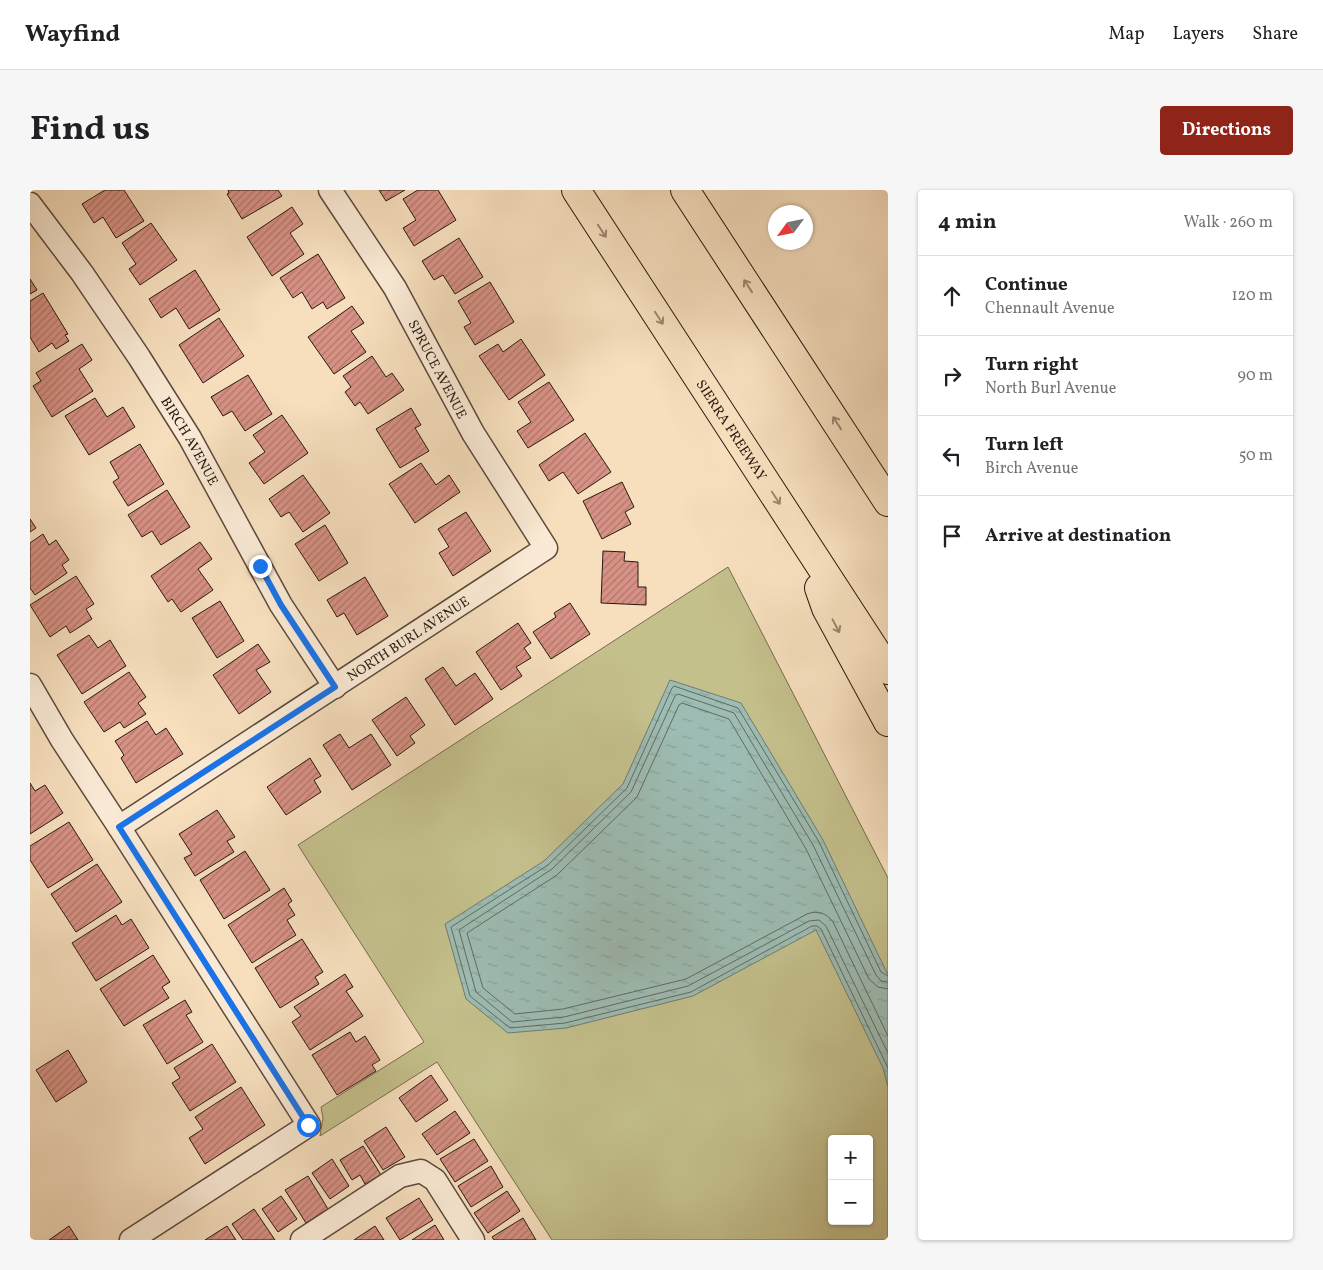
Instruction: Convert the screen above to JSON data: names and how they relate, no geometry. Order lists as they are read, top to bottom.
{
  "streets": {
    "highway": ["SIERRA FREEWAY"],
    "street": ["SPRUCE AVENUE", "BIRCH AVENUE", "NORTH BURL AVENUE"]
  },
  "crossings": [
    ["SPRUCE AVENUE", "NORTH BURL AVENUE"],
    ["BIRCH AVENUE", "NORTH BURL AVENUE"]
  ],
  "north": "bottom left",
  "page": {
    "header": "Wayfind",
    "nav": ["Map", "Layers", "Share"],
    "title": "Find us",
    "buttons": "Directions",
    "heading": ["4 min", "Walk · 260 m"],
    "list": [
      ["Continue", "Chennault Avenue", "120 m"],
      ["Turn right", "North Burl Avenue", "90 m"],
      ["Turn left", "Birch Avenue", "50 m"],
      "Arrive at destination"
    ],
    "map_buttons": ["+", "−"]
  }
}
